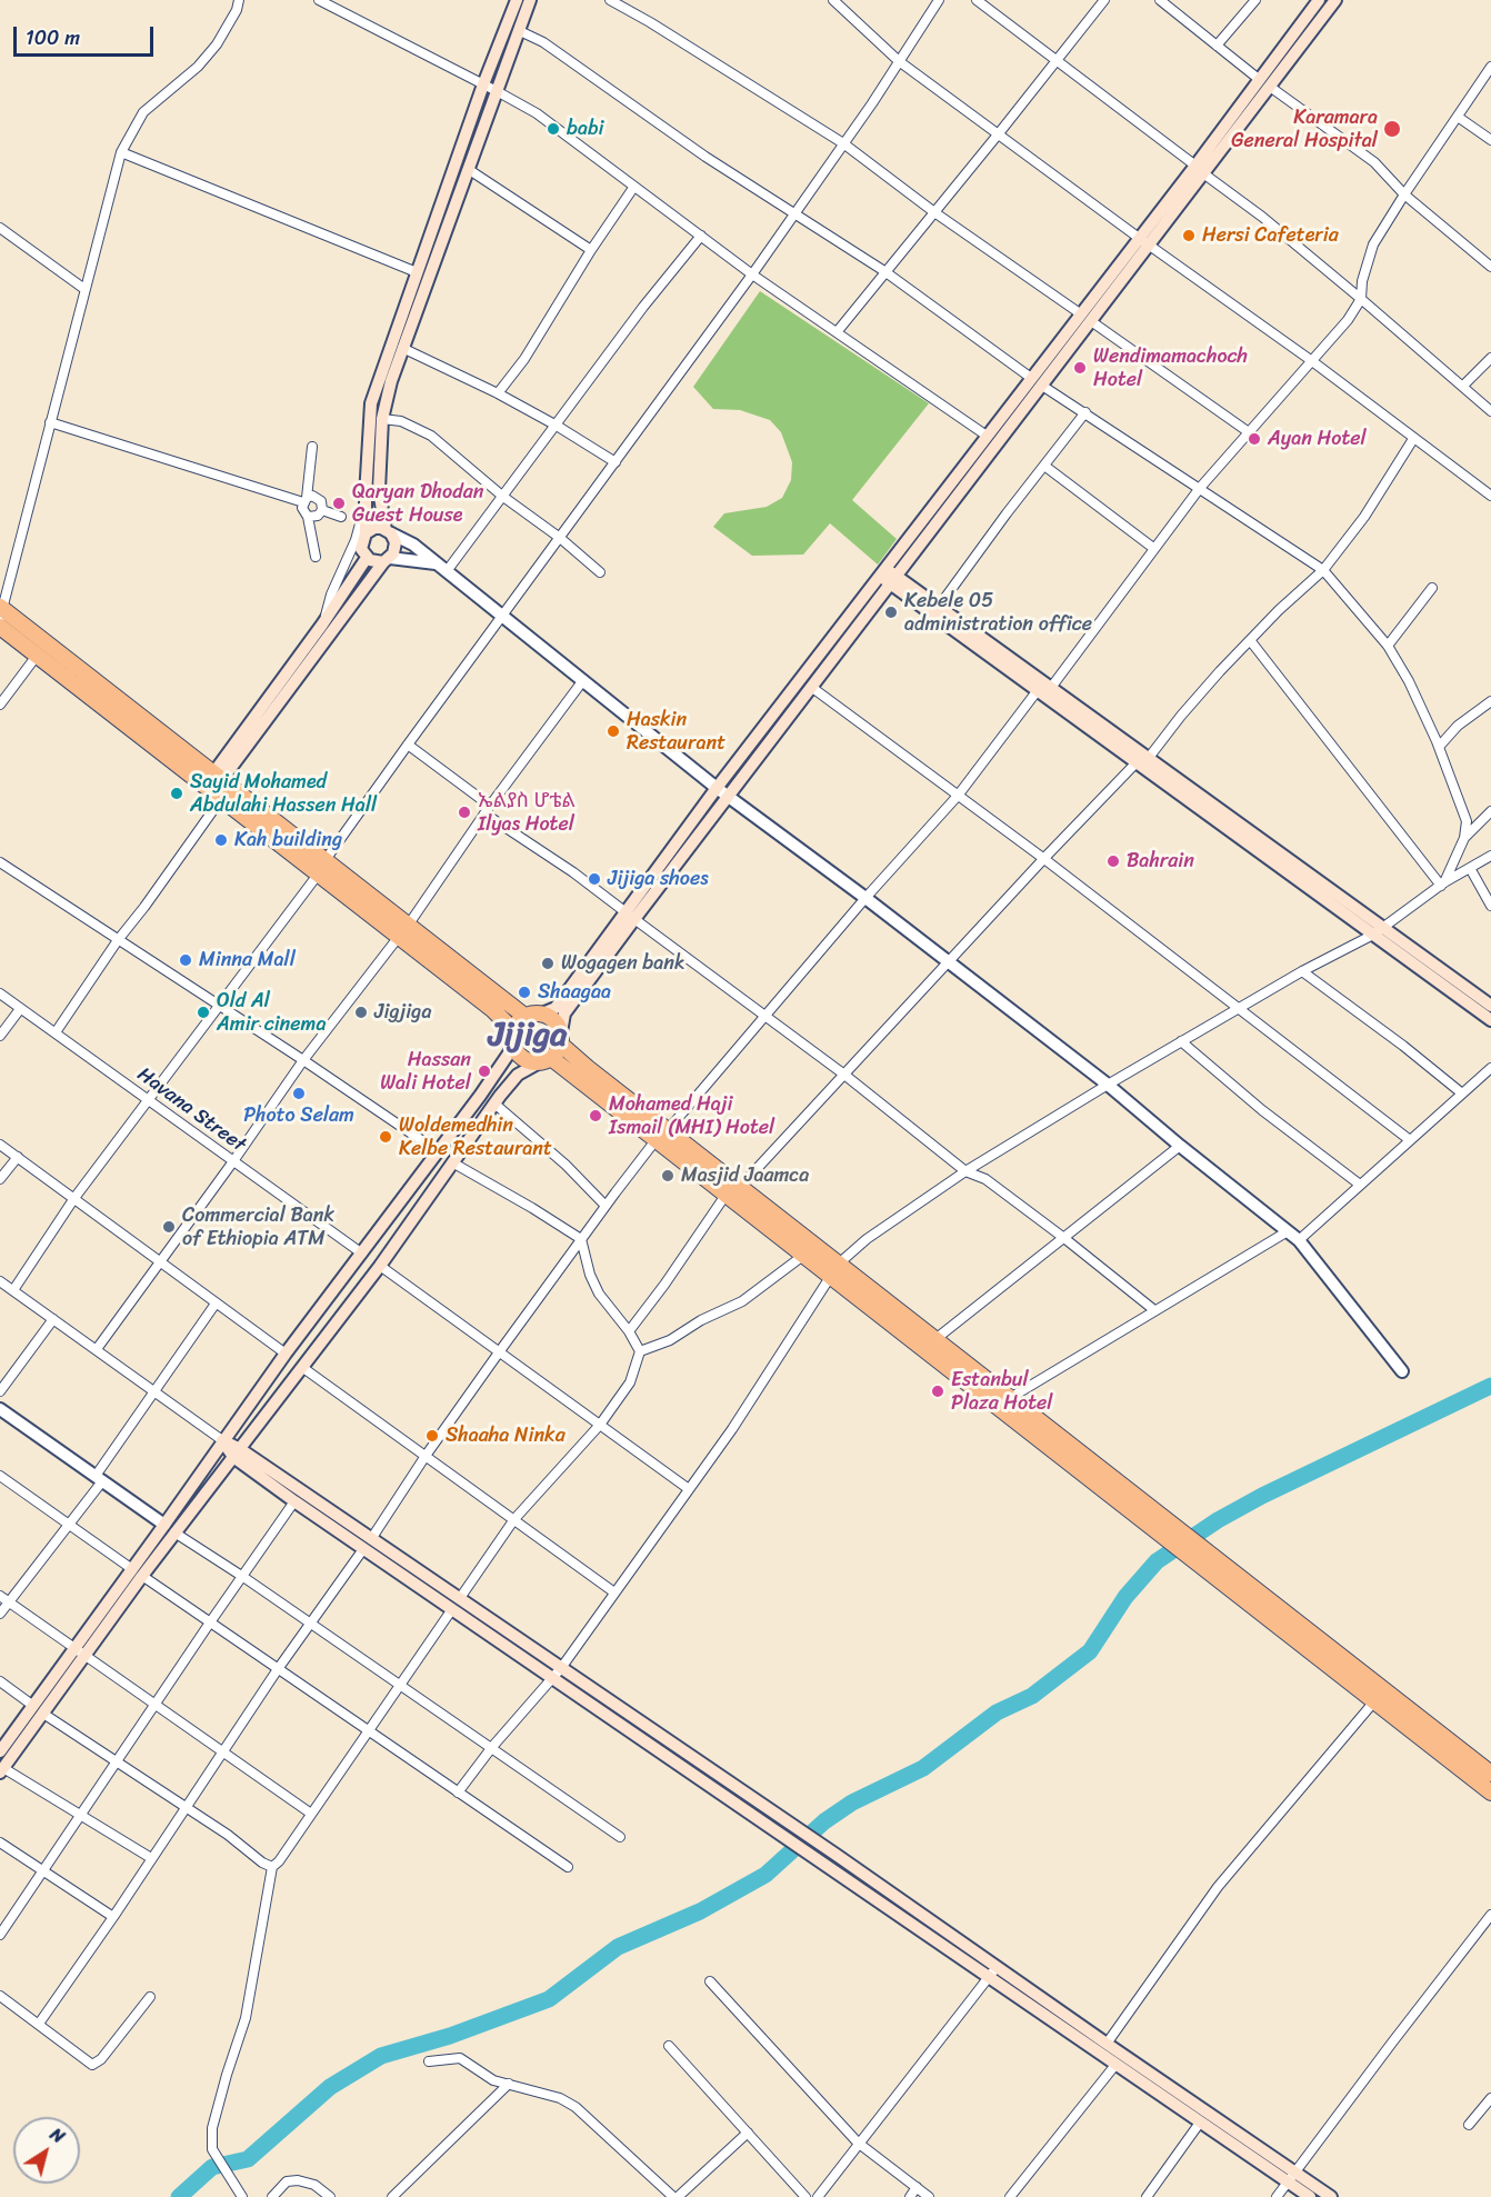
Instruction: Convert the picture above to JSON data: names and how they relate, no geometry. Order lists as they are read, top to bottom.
{
  "streets": {
    "street": ["Havana Street"]
  },
  "districts": ["Jijiga"],
  "places": [
    "babi",
    "Karamara General Hospital",
    "Hersi Cafeteria",
    "Wendimamachoch Hotel",
    "Ayan Hotel",
    "Qaryan Dhodan Guest House",
    "Kebele 05 administration office",
    "Haskin Restaurant",
    "Sayid Mohamed Abdulahi Hassen Hall",
    "ኤልያስ ሆቴል Ilyas Hotel",
    "Kah building",
    "Bahrain",
    "Jijiga shoes",
    "Minna Mall",
    "Wogagen bank",
    "Shaagaa",
    "Old Al Amir cinema",
    "Jigjiga",
    "Hassan Wali Hotel",
    "Photo Selam",
    "Mohamed Haji Ismail (MHI) Hotel",
    "Woldemedhin Kelbe Restaurant",
    "Masjid Jaamca",
    "Commercial Bank of Ethiopia ATM",
    "Estanbul Plaza Hotel",
    "Shaaha Ninka"
  ],
  "scale_bar": "100 m",
  "north": "top right"
}
